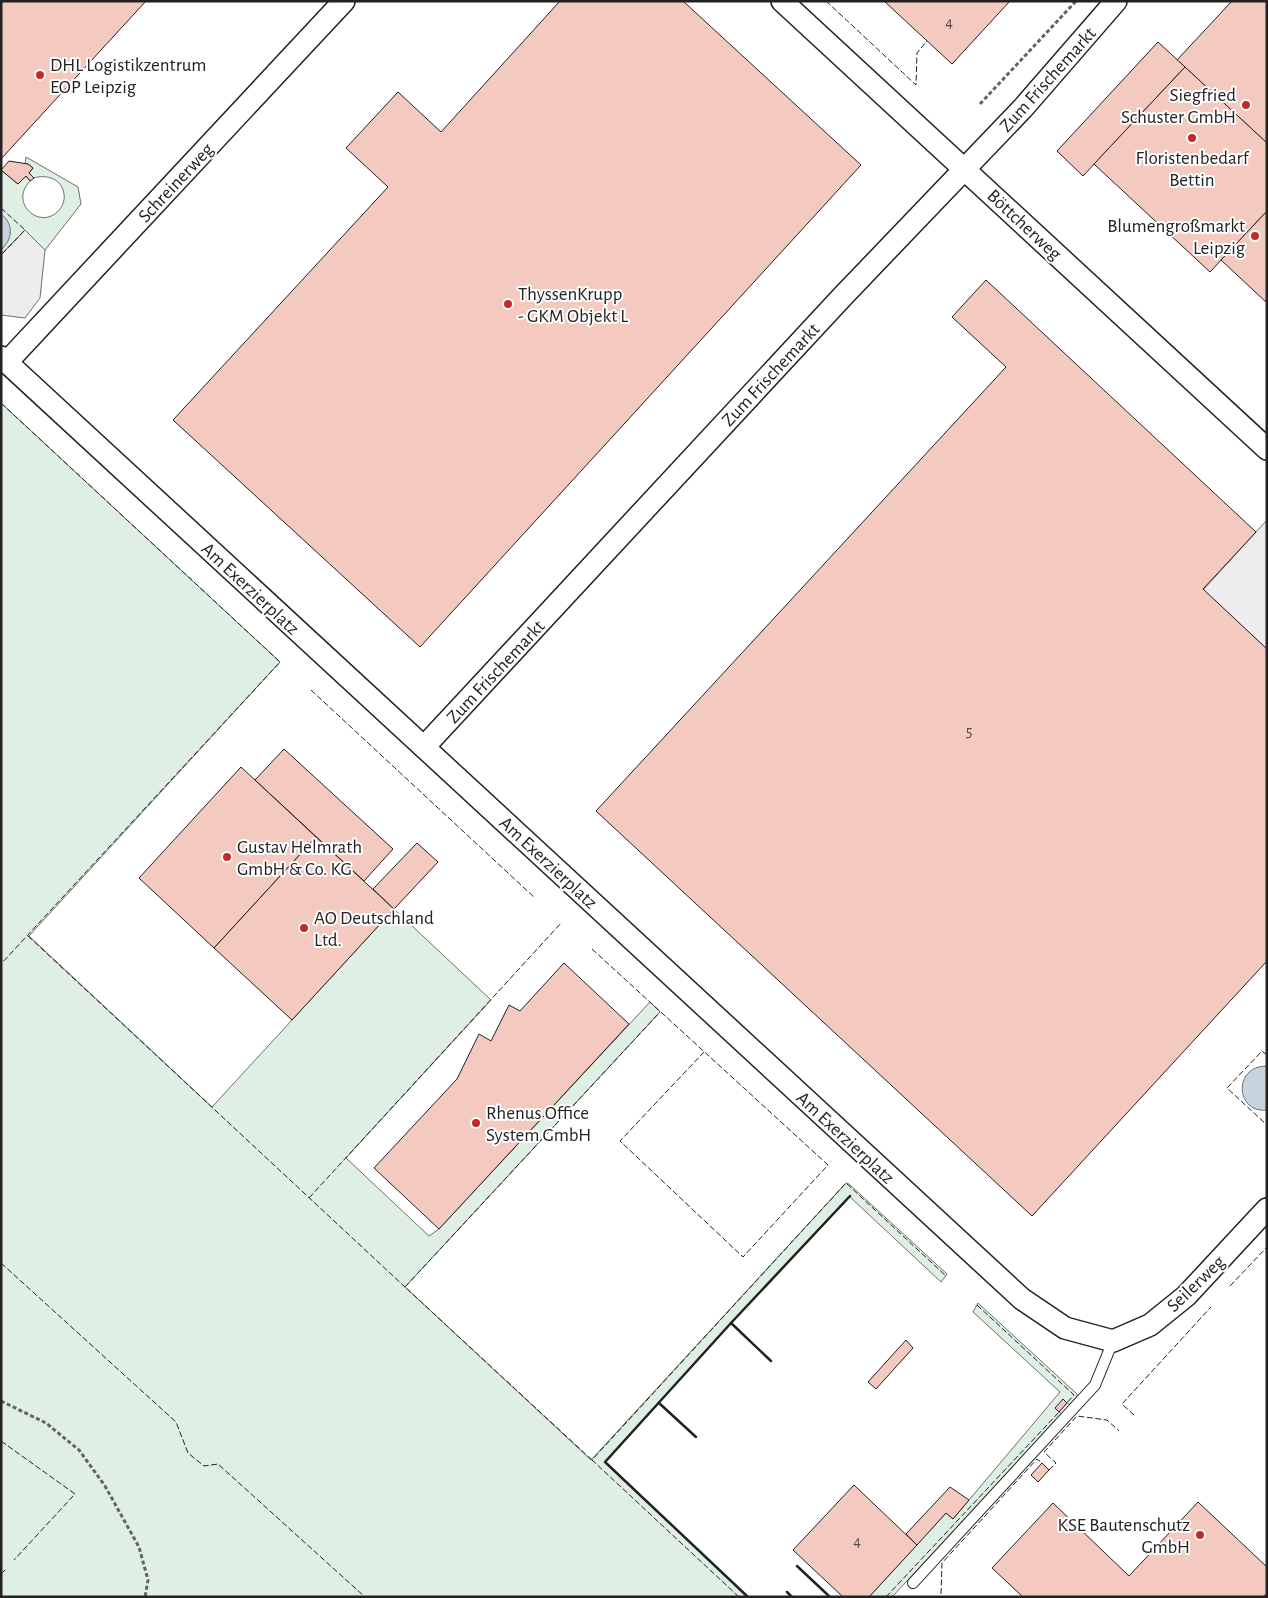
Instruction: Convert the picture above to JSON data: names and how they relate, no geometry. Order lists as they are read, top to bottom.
{
  "streets": {
    "street": [
      "Zum Frischemarkt",
      "Schreinerweg",
      "Böttcherweg",
      "Am Exerzierplatz",
      "Seilerweg"
    ]
  },
  "crossings": [
    ["Zum Frischemarkt", "Böttcherweg"],
    ["Zum Frischemarkt", "Am Exerzierplatz"],
    ["Schreinerweg", "Am Exerzierplatz"],
    ["Am Exerzierplatz", "Seilerweg"]
  ],
  "places": [
    "DHL Logistikzentrum EOP Leipzig",
    "Siegfried Schuster GmbH",
    "Floristenbedarf Bettin",
    "Blumengroßmarkt Leipzig",
    "ThyssenKrupp - GKM Objekt L",
    "Gustav Helmrath GmbH & Co. KG",
    "AO Deutschland Ltd.",
    "Rhenus Office System GmbH",
    "KSE Bautenschutz GmbH"
  ],
  "house_numbers": ["4", "5", "4"]
}
